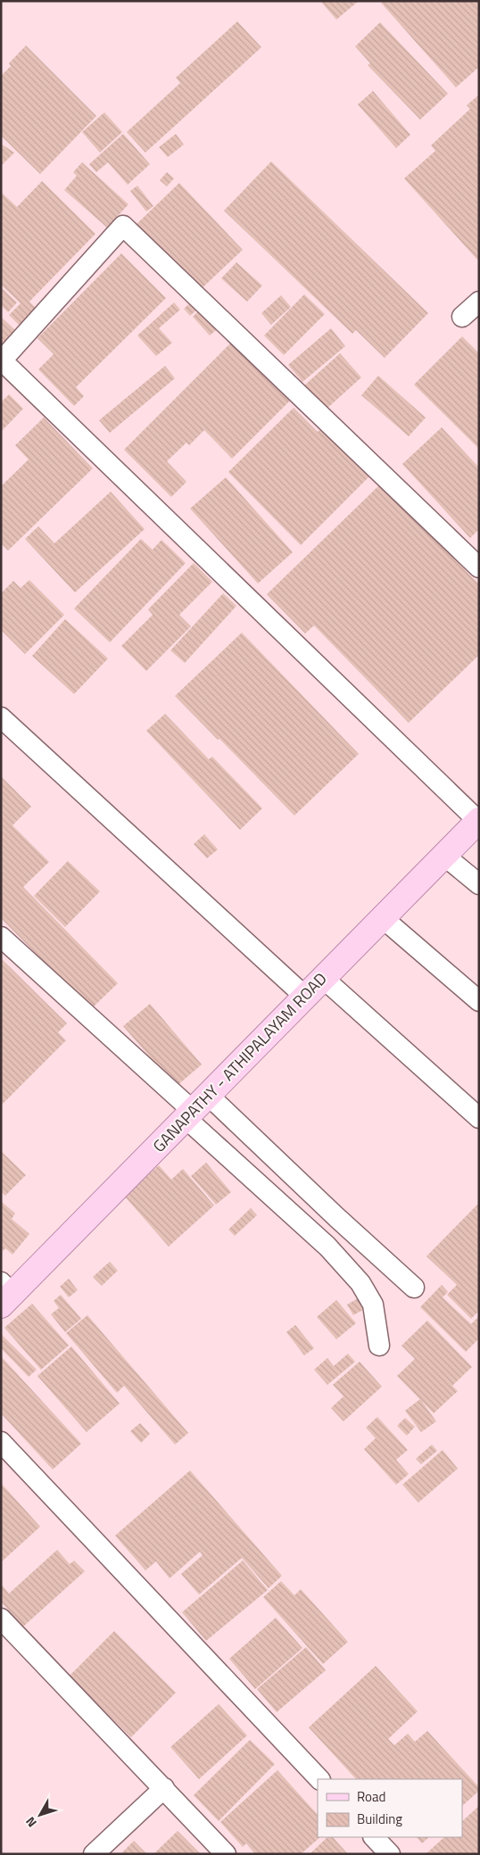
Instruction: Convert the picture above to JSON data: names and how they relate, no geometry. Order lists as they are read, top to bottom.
{
  "streets": {
    "main road": ["GANAPATHY - ATHIPALAYAM ROAD"]
  },
  "legend": ["Road", "Building"],
  "north": "bottom left"
}
